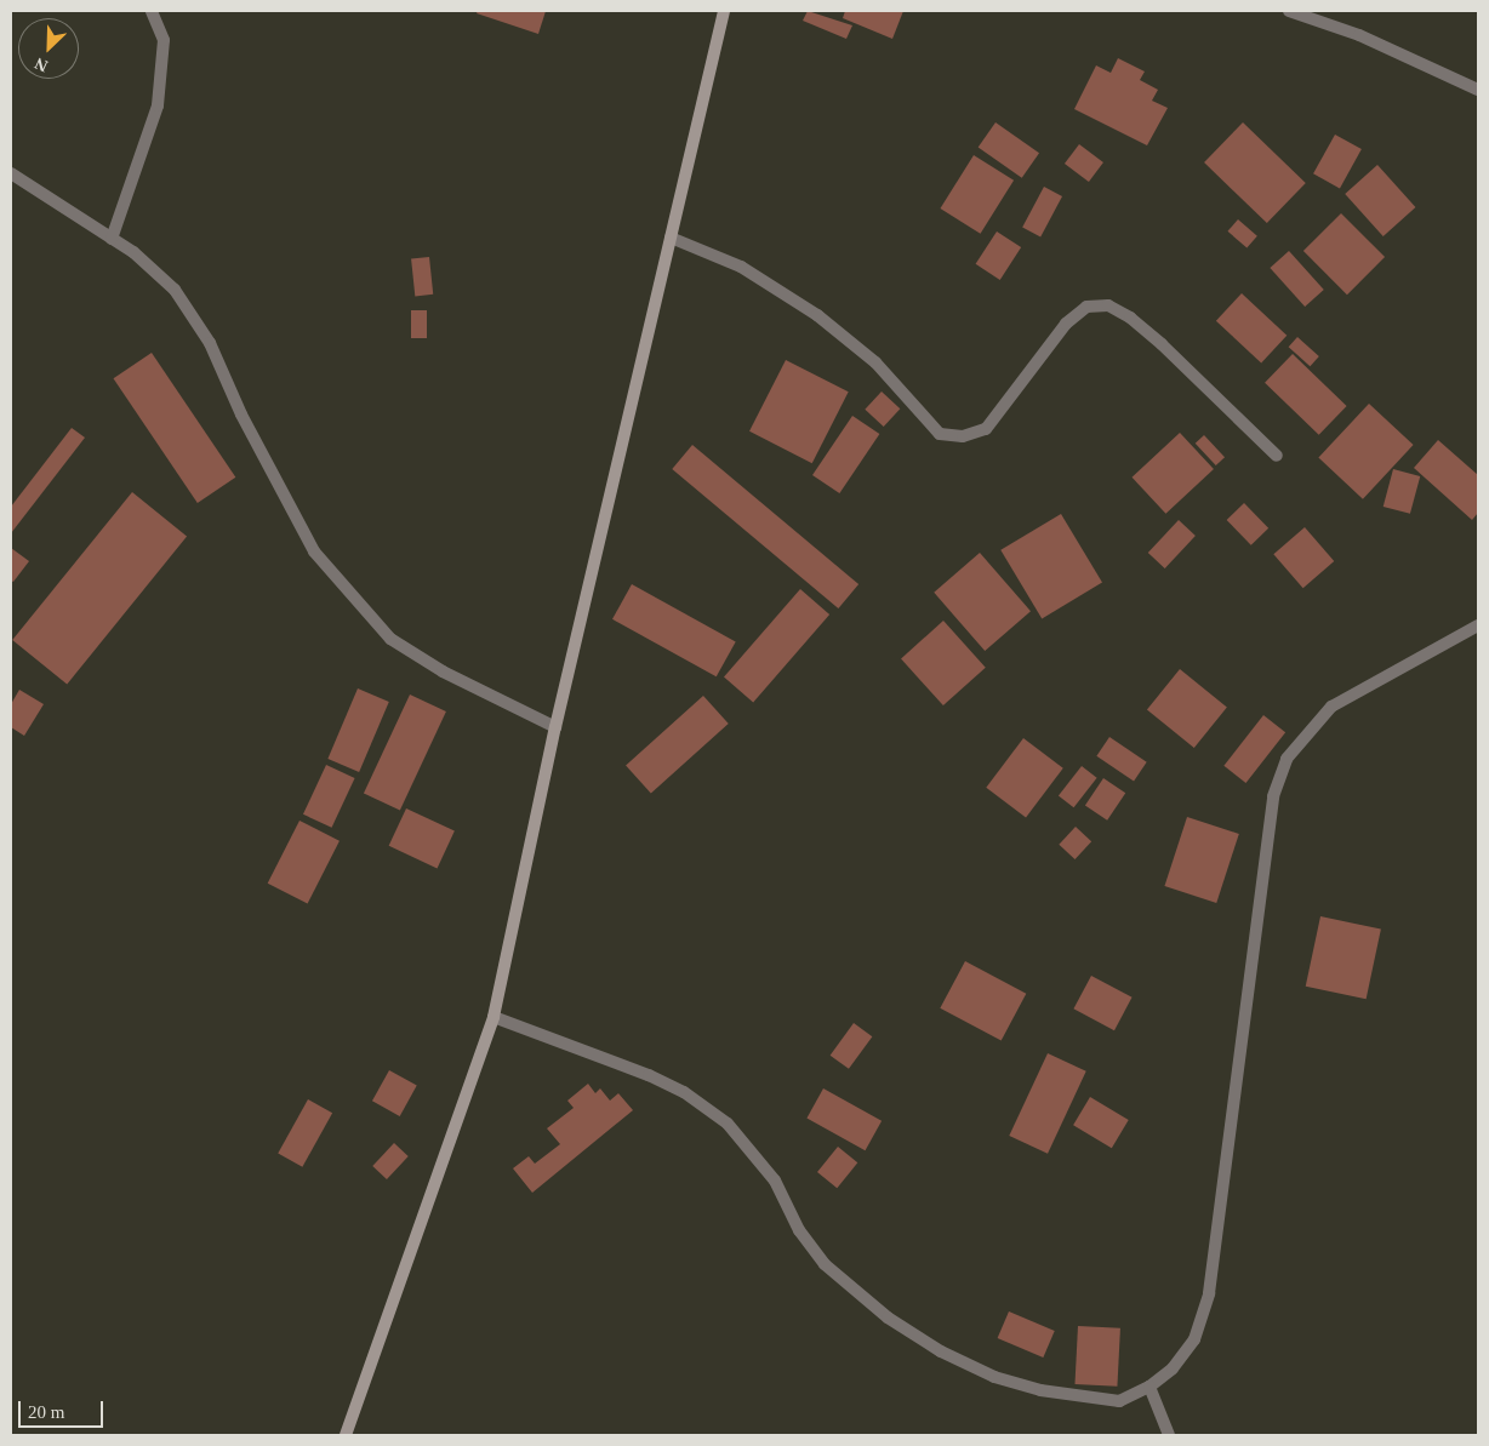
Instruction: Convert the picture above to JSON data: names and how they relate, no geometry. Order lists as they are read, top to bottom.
{
  "scale_bar": "20 m",
  "north": "bottom left"
}
